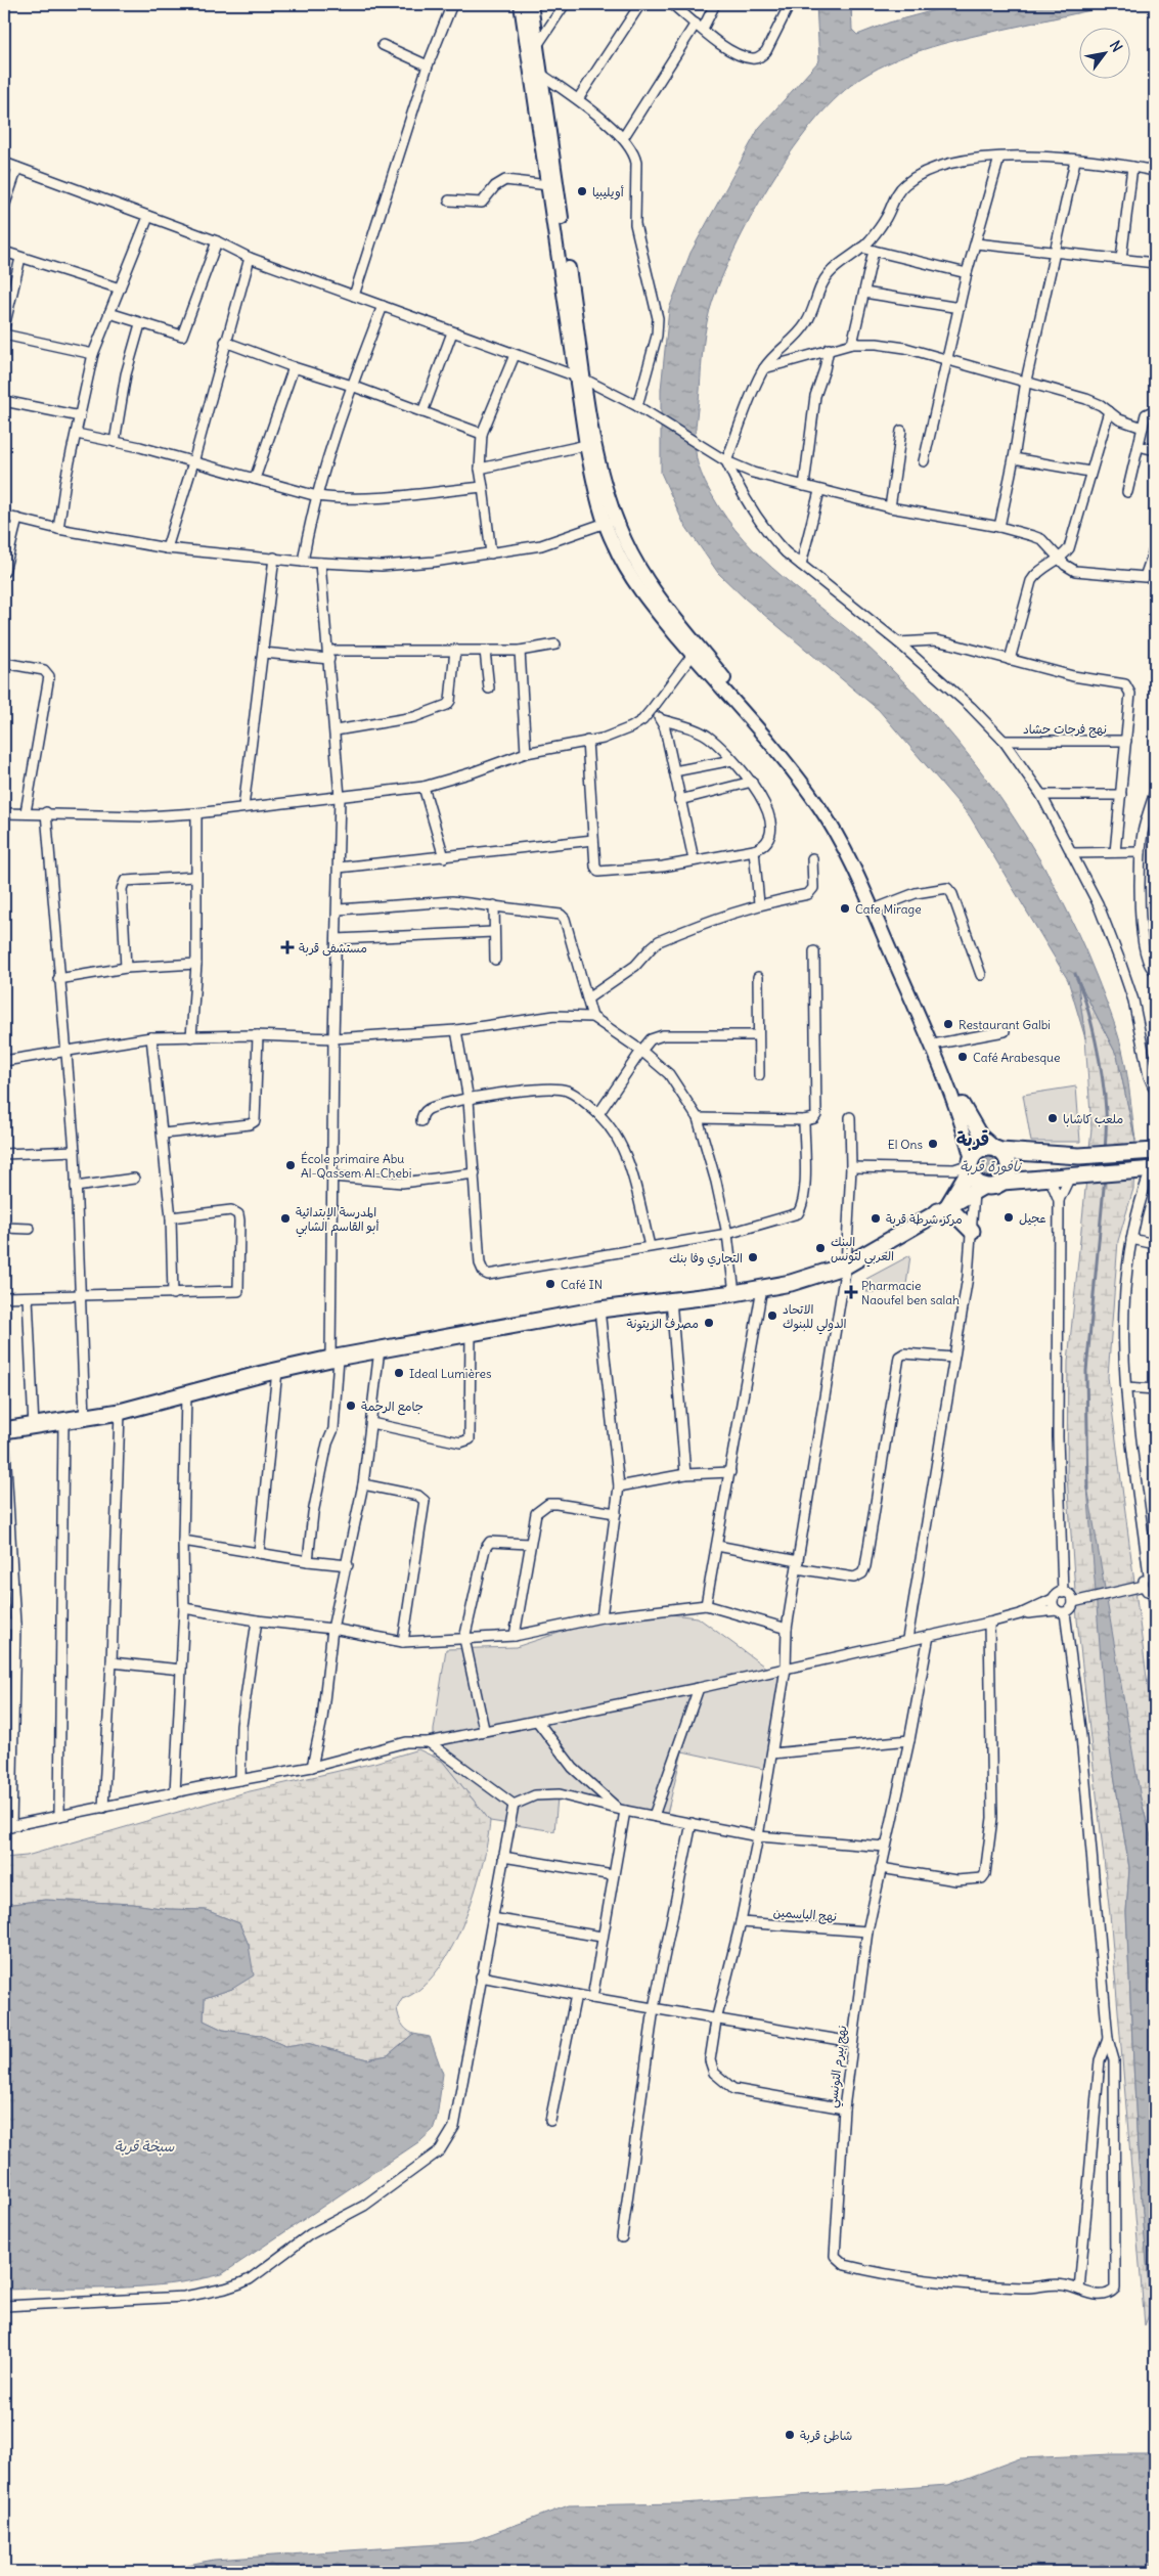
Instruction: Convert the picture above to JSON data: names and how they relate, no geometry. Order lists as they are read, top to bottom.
{
  "streets": {
    "street": ["نهج فرحات حشاد", "نهج الياسمين", "نهج بيرم التونسي"]
  },
  "crossings": [
    ["نهج الياسمين", "نهج بيرم التونسي"]
  ],
  "districts": ["قربة"],
  "water": ["نافورة قربة", "سبخة قربة"],
  "places": {
    "other": [
      "أويليبيا",
      "Cafe Mirage",
      "Restaurant Galbi",
      "Café Arabesque",
      "ملعب كاشابا",
      "El Ons",
      "École primaire Abu Al-Qassem Al-Chebi",
      "عجيل",
      "المدرسة الإبتدائية أبو القاسم الشابي",
      "مركز شرطة قربة",
      "البنك العربي لتونس",
      "التجاري وفا بنك",
      "Café IN",
      "الاتحاد الدولي للبنوك",
      "مصرف الزيتونة",
      "Ideal Lumières",
      "جامع الرحمة",
      "شاطئ قربة"
    ],
    "health": ["مستشفى قربة", "Pharmacie Naoufel ben salah"]
  },
  "north": "top right"
}
